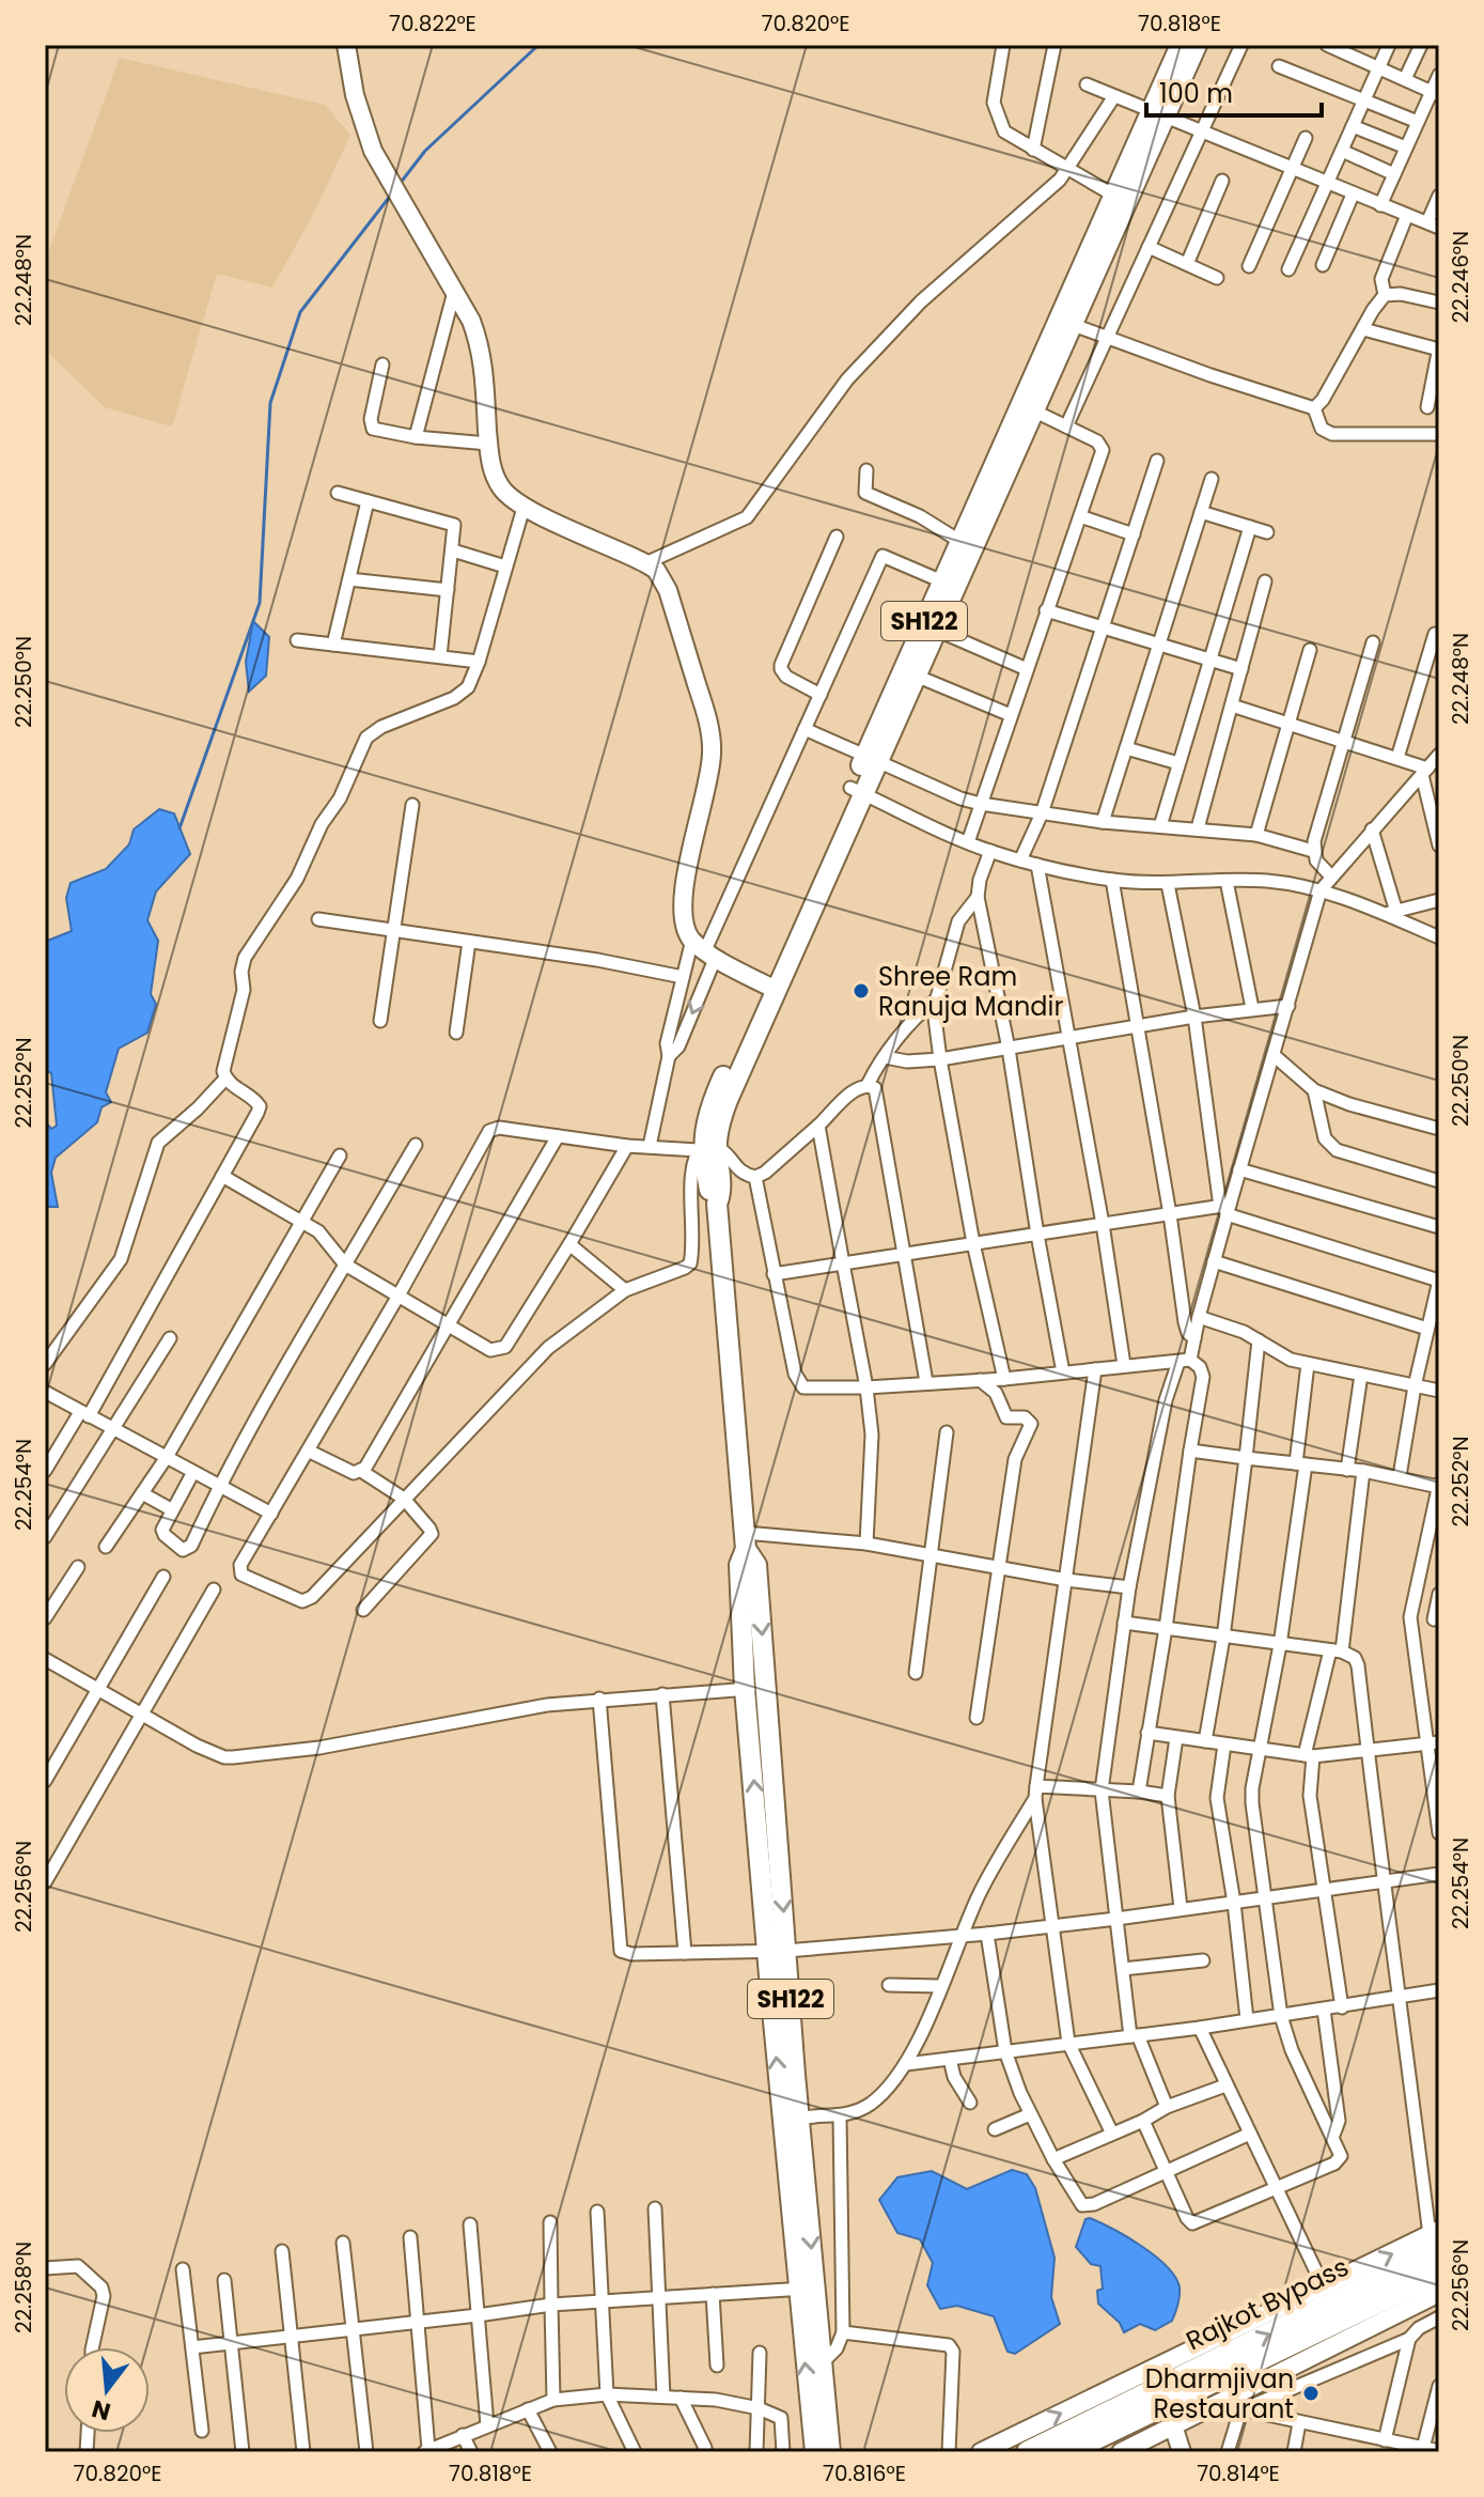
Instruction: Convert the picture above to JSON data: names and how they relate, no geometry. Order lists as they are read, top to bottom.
{
  "streets": {
    "highway": ["Rajkot Bypass"],
    "main road": ["SH122"]
  },
  "places": ["Shree Ram Ranuja Mandir", "Dharmjivan Restaurant"],
  "scale_bar": "100 m",
  "north": "bottom",
  "coordinates": [
    "70.822°E",
    "70.820°E",
    "70.818°E",
    "22.246°N",
    "22.248°N",
    "22.250°N",
    "22.252°N",
    "22.254°N",
    "22.256°N",
    "22.258°N",
    "70.816°E",
    "70.814°E"
  ]
}
